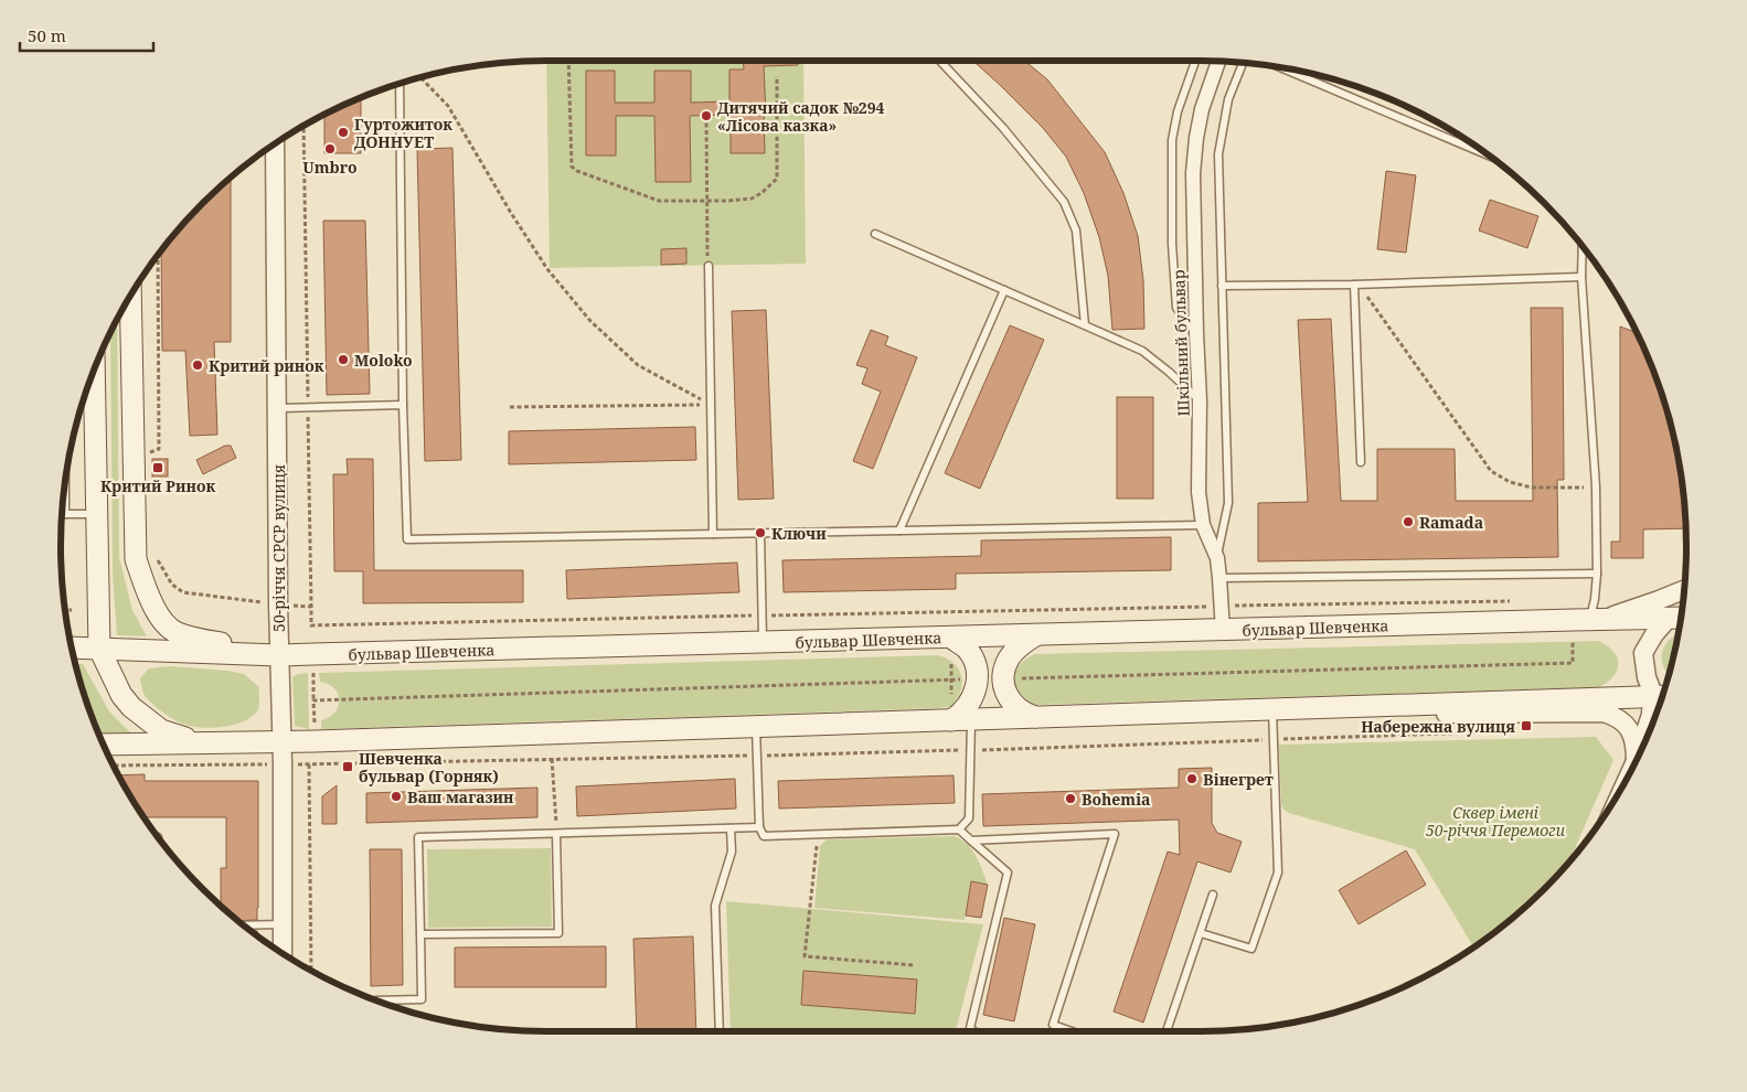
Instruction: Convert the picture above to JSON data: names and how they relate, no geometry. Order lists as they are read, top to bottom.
{
  "streets": {
    "main road": ["бульвар Шевченка"],
    "street": ["Шкільний бульвар", "50-річчя СРСР вулиця"]
  },
  "crossings": [
    ["Шкільний бульвар", "бульвар Шевченка"],
    ["50-річчя СРСР вулиця", "бульвар Шевченка"]
  ],
  "parks": ["Сквер імені 50-річчя Перемоги"],
  "places": {
    "other": [
      "Дитячий садок №294 «Лісова казка»",
      "Гуртожиток ДОННУЕТ",
      "Umbro",
      "Moloko",
      "Критий ринок",
      "Ramada",
      "Ключи",
      "Вінегрет",
      "Ваш магазин",
      "Bohemia"
    ],
    "transit": ["Критий Ринок", "Набережна вулиця", "Шевченка бульвар (Горняк)"]
  },
  "scale_bar": "50 m"
}
